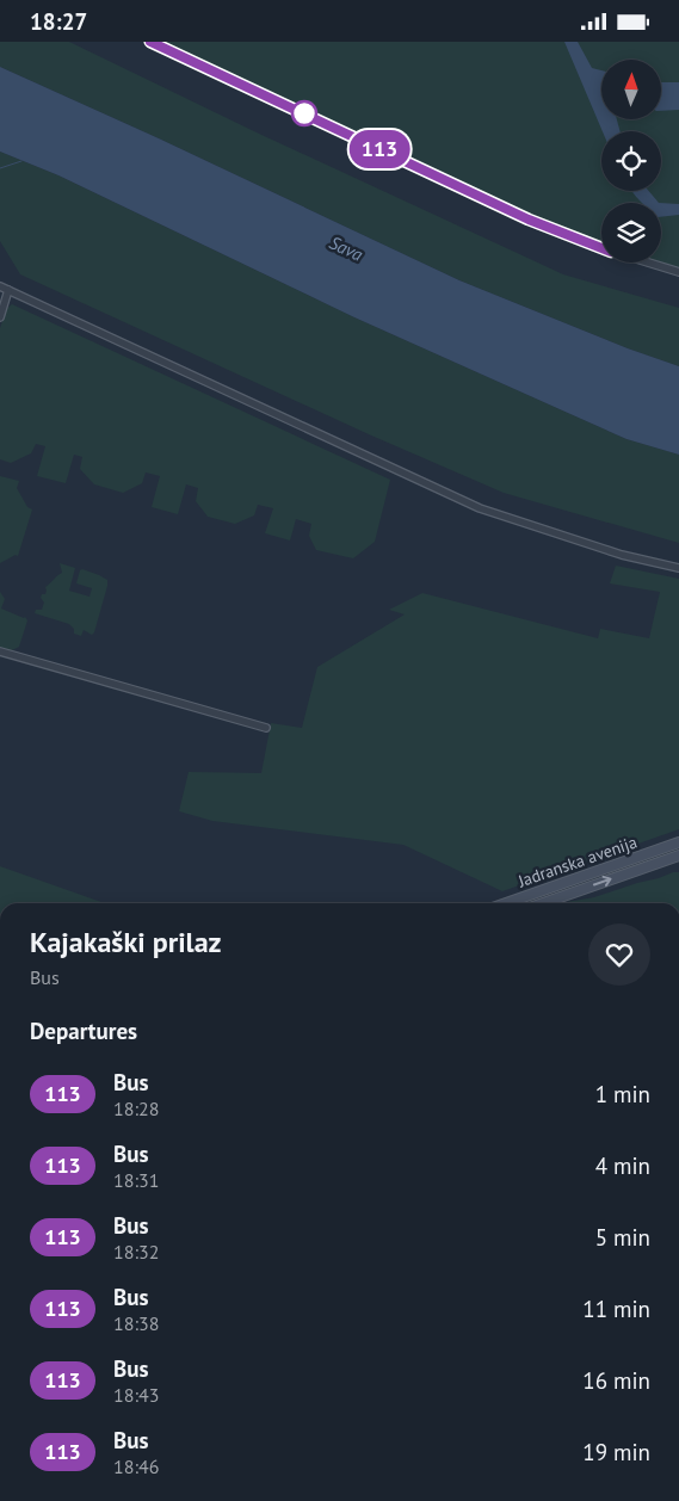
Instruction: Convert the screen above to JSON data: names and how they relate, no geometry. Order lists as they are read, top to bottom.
{
  "streets": {
    "main road": ["Jadranska avenija"]
  },
  "water": ["Sava"],
  "lines": ["bus line 113"],
  "north": "top",
  "page": {
    "status": "18:27",
    "on_map": "113",
    "heading": [
      ["Kajakaški prilaz", "Bus"],
      "Departures"
    ],
    "list": [
      {
        "mark": "113",
        "name": "Bus",
        "note": "18:28",
        "value": "1 min"
      },
      {
        "mark": "113",
        "name": "Bus",
        "note": "18:31",
        "value": "4 min"
      },
      {
        "mark": "113",
        "name": "Bus",
        "note": "18:32",
        "value": "5 min"
      },
      {
        "mark": "113",
        "name": "Bus",
        "note": "18:38",
        "value": "11 min"
      },
      {
        "mark": "113",
        "name": "Bus",
        "note": "18:43",
        "value": "16 min"
      },
      {
        "mark": "113",
        "name": "Bus",
        "note": "18:46",
        "value": "19 min"
      }
    ]
  }
}
